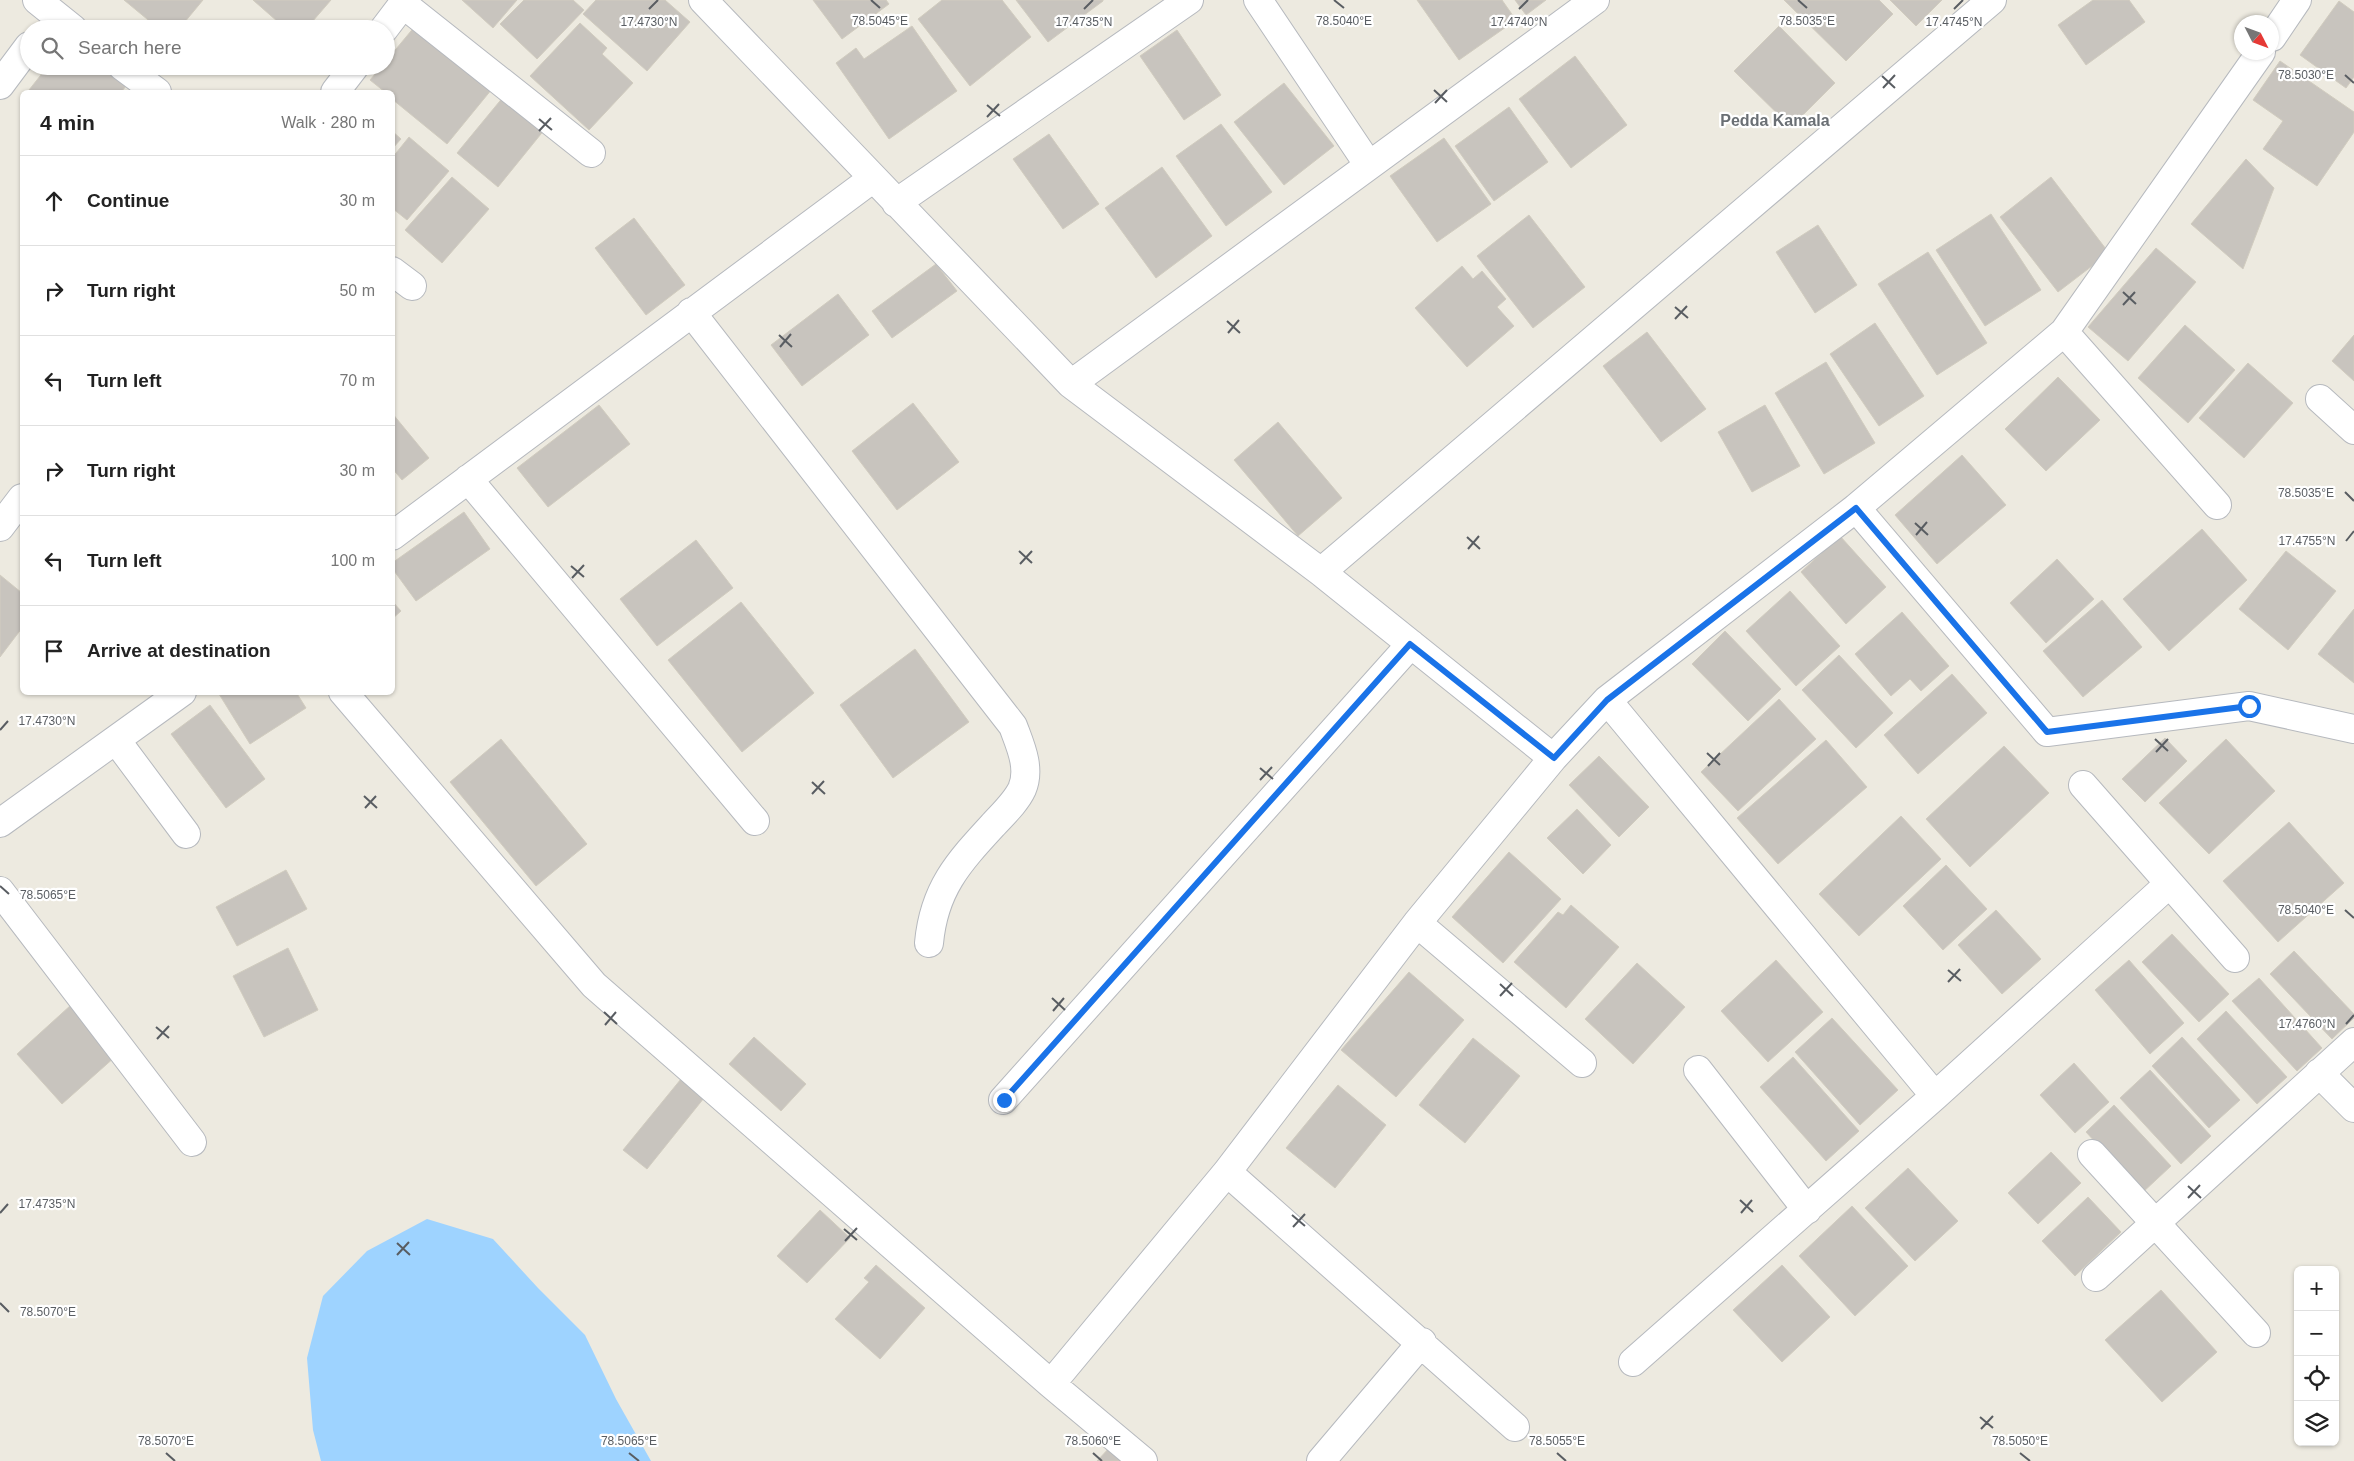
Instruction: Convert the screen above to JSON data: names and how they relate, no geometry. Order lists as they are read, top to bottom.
{
  "districts": ["Pedda Kamala"],
  "north": "bottom right",
  "page": {
    "search": "Search here",
    "heading": ["4 min", "Walk · 280 m"],
    "list": [
      ["Continue", "30 m"],
      ["Turn right", "50 m"],
      ["Turn left", "70 m"],
      ["Turn right", "30 m"],
      ["Turn left", "100 m"],
      "Arrive at destination"
    ],
    "map_buttons": ["+", "−"]
  },
  "coordinates": [
    "78.5040°E",
    "78.5045°E",
    "78.5035°E",
    "17.4730°N",
    "17.4735°N",
    "17.4740°N",
    "17.4745°N",
    "78.5030°E",
    "17.4755°N",
    "78.5065°E",
    "17.4760°N",
    "78.5070°E",
    "78.5060°E",
    "78.5055°E",
    "78.5050°E"
  ]
}
